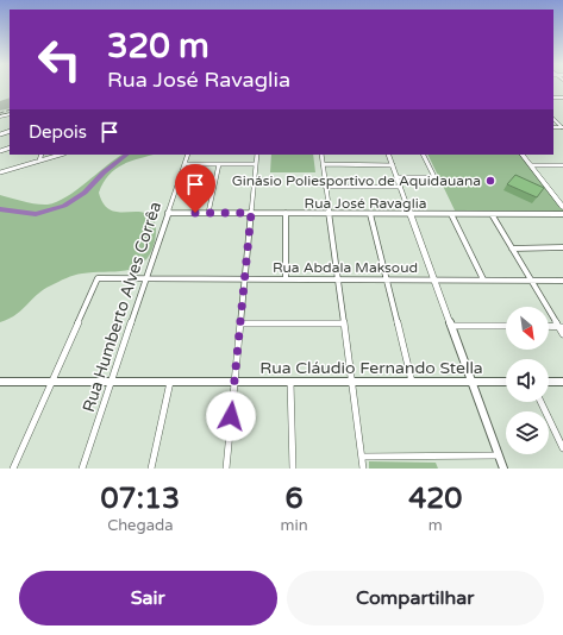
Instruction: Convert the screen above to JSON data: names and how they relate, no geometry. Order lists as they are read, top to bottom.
{
  "streets": {
    "street": [
      "Rua José Ravaglia",
      "Rua Abdala Maksoud",
      "Rua Humberto Alves Corrêa",
      "Rua Cláudio Fernando Stella"
    ]
  },
  "crossings": [
    ["Rua José Ravaglia", "Rua Humberto Alves Corrêa"],
    ["Rua Abdala Maksoud", "Rua Humberto Alves Corrêa"],
    ["Rua Abdala Maksoud", "Rua Cláudio Fernando Stella"],
    ["Rua Humberto Alves Corrêa", "Rua Cláudio Fernando Stella"]
  ],
  "places": ["Ginásio Poliesportivo de Aquidauana"],
  "north": "bottom right",
  "page": {
    "turn": ["320 m", "Rua José Ravaglia"],
    "then": "Depois",
    "eta": [
      "07:13",
      "Chegada",
      "6",
      "min",
      "420",
      "m"
    ],
    "buttons": ["Sair", "Compartilhar"]
  }
}
